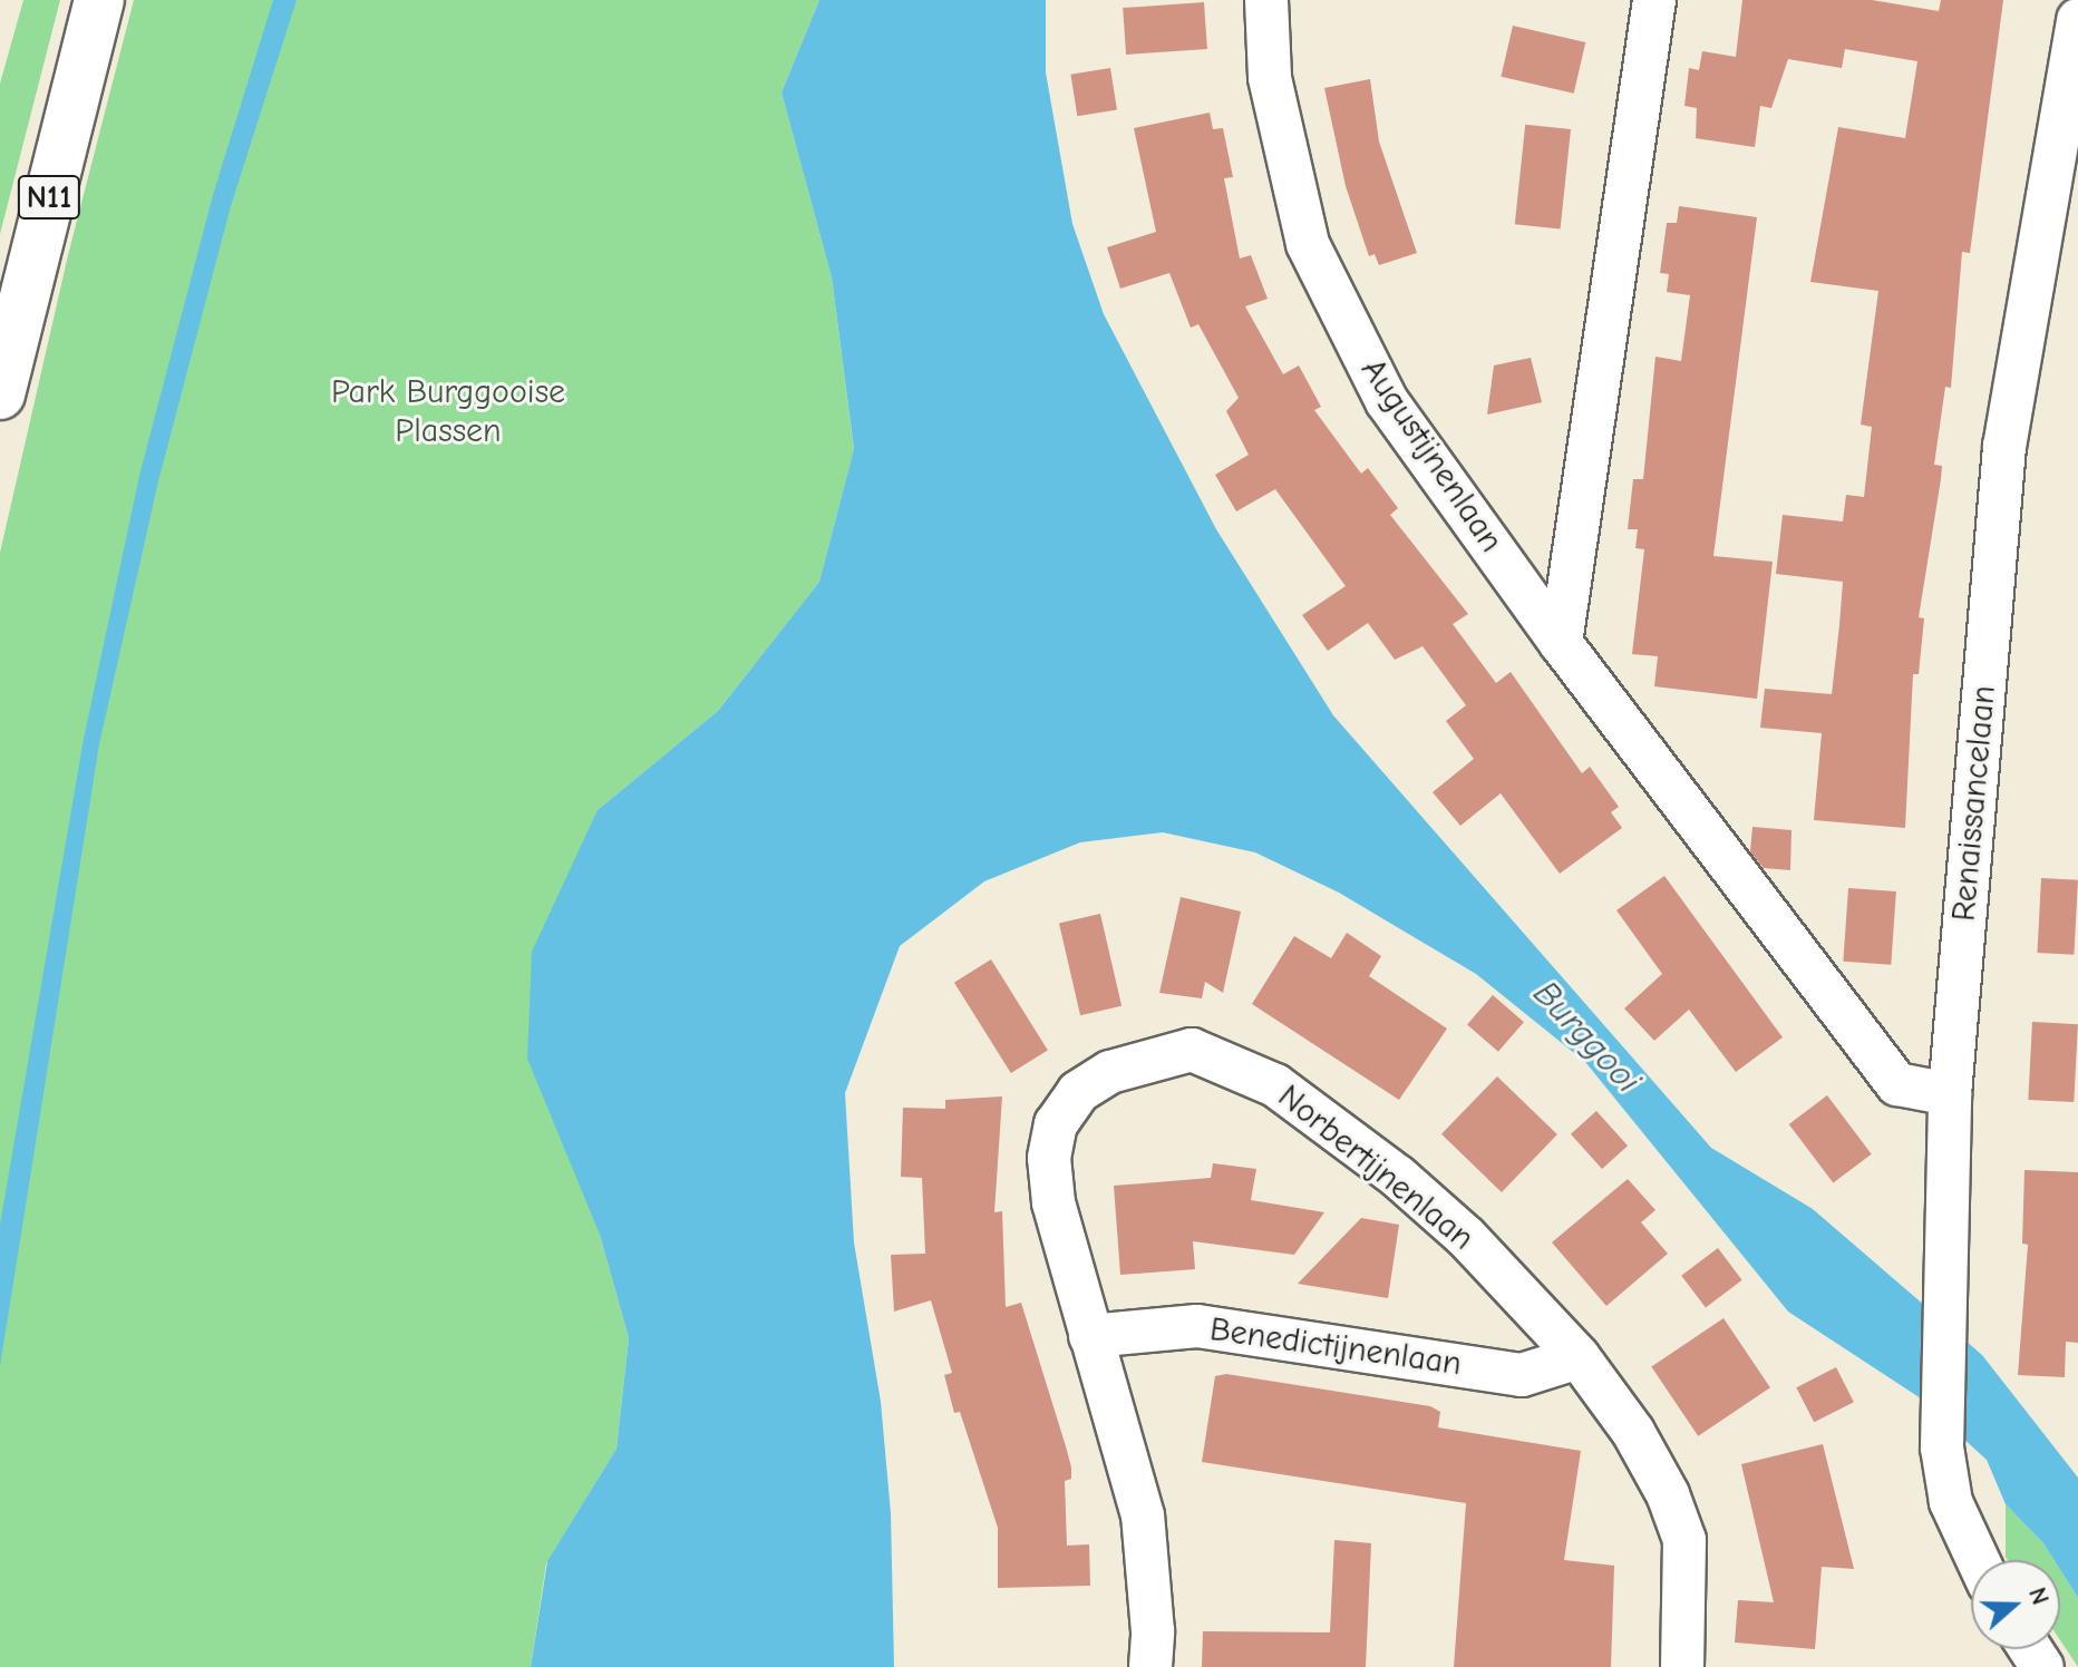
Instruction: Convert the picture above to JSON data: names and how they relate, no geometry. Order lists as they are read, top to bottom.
{
  "streets": {
    "highway": ["N11"],
    "street": [
      "Augustijnenlaan",
      "Renaissancelaan",
      "Norbertijnenlaan",
      "Benedictijnenlaan"
    ]
  },
  "crossings": [
    ["Augustijnenlaan", "Renaissancelaan"],
    ["Norbertijnenlaan", "Benedictijnenlaan"]
  ],
  "water": ["Burggooi"],
  "parks": ["Park Burggooise Plassen"],
  "north": "right"
}
